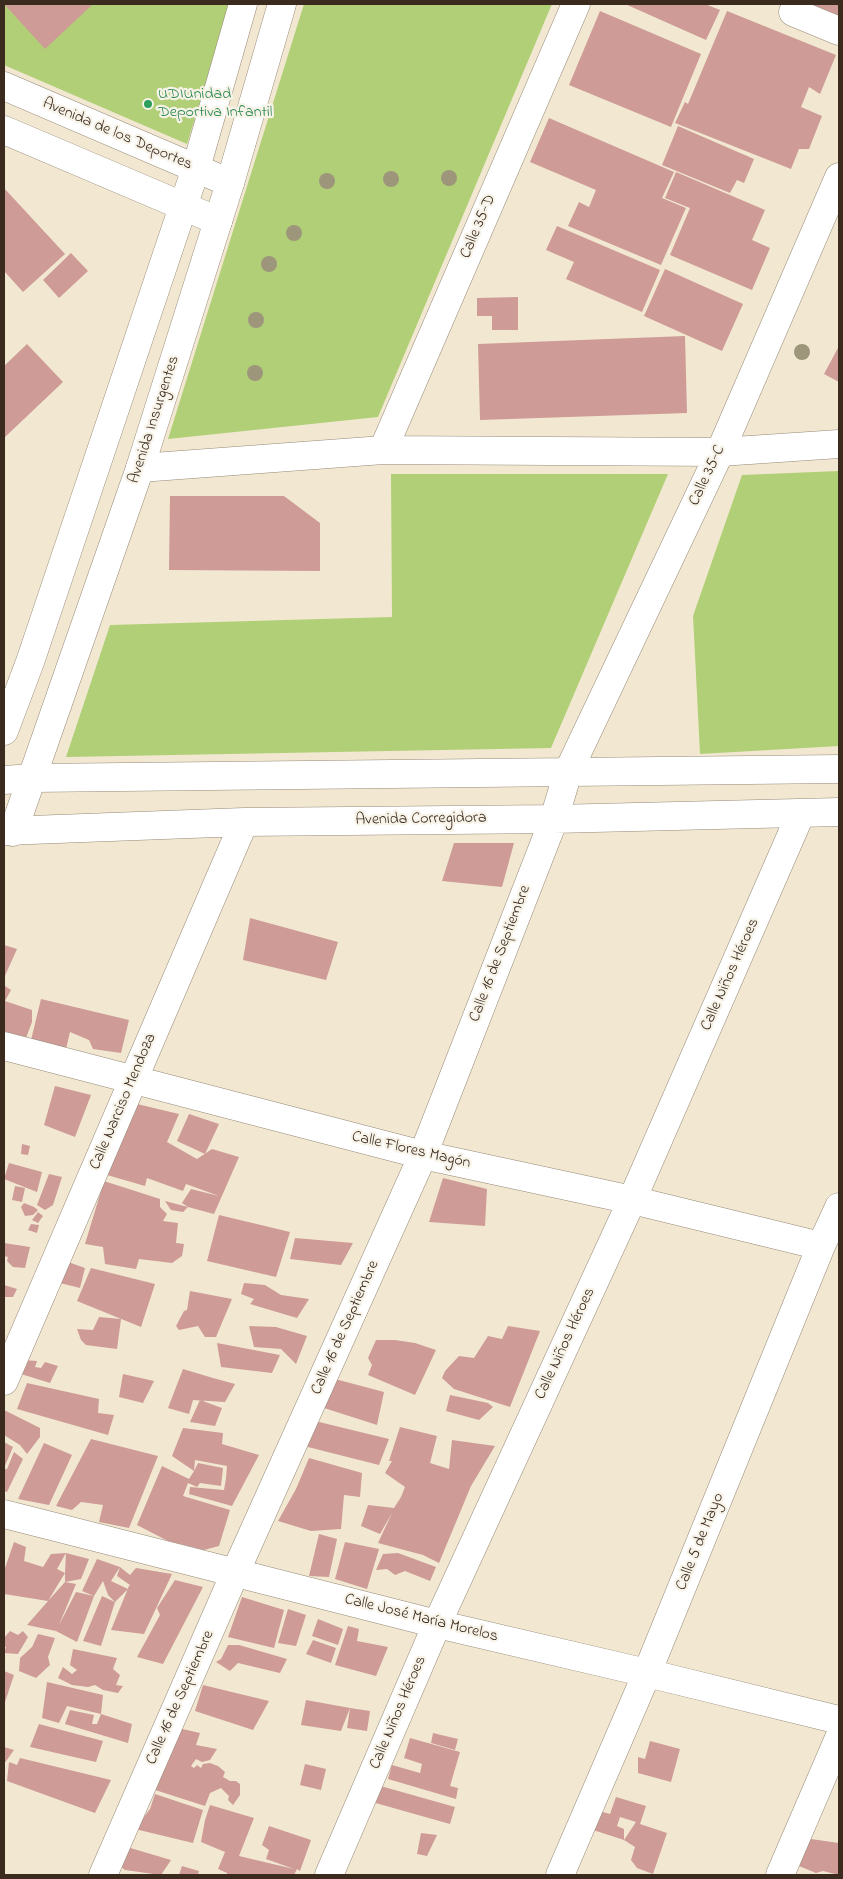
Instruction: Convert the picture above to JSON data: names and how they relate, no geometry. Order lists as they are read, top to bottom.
{
  "streets": {
    "street": [
      "Avenida de los Deportes",
      "Calle 35-D",
      "Avenida Insurgentes",
      "Calle 35-C",
      "Avenida Corregidora",
      "Calle 16 de Septiembre",
      "Calle Niños Héroes",
      "Calle Narciso Mendoza",
      "Calle Flores Magón",
      "Calle 5 de Mayo",
      "Calle José María Morelos"
    ]
  },
  "crossings": [
    ["Avenida de los Deportes", "Avenida Insurgentes"],
    ["Avenida Insurgentes", "Avenida Corregidora"],
    ["Calle 35-C", "Calle 16 de Septiembre"],
    ["Avenida Corregidora", "Calle 16 de Septiembre"],
    ["Avenida Corregidora", "Calle Niños Héroes"],
    ["Avenida Corregidora", "Calle Narciso Mendoza"],
    ["Calle 16 de Septiembre", "Calle Flores Magón"],
    ["Calle 16 de Septiembre", "Calle José María Morelos"],
    ["Calle Niños Héroes", "Calle Flores Magón"],
    ["Calle Niños Héroes", "Calle José María Morelos"],
    ["Calle Narciso Mendoza", "Calle Flores Magón"],
    ["Calle Flores Magón", "Calle 5 de Mayo"],
    ["Calle 5 de Mayo", "Calle José María Morelos"]
  ],
  "places": ["UDIUnidad Deportiva Infantil"]
}
